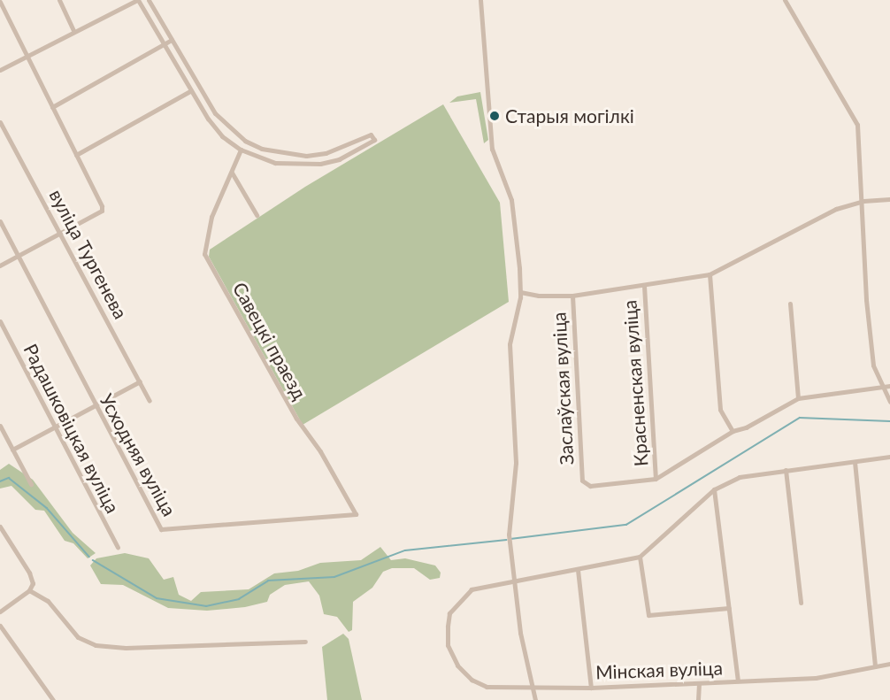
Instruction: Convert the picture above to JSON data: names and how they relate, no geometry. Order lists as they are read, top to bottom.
{
  "streets": {
    "street": [
      "вуліца Тургенева",
      "Савецкі праезд",
      "Красненская вуліца",
      "Заслаўская вуліца",
      "Радашковіцкая вуліца",
      "Усходняя вуліца",
      "Мінская вуліца"
    ]
  },
  "crossings": [
    ["Савецкі праезд", "Усходняя вуліца"],
    ["Красненская вуліца", "Заслаўская вуліца"]
  ],
  "places": ["Старыя могілкі"]
}
